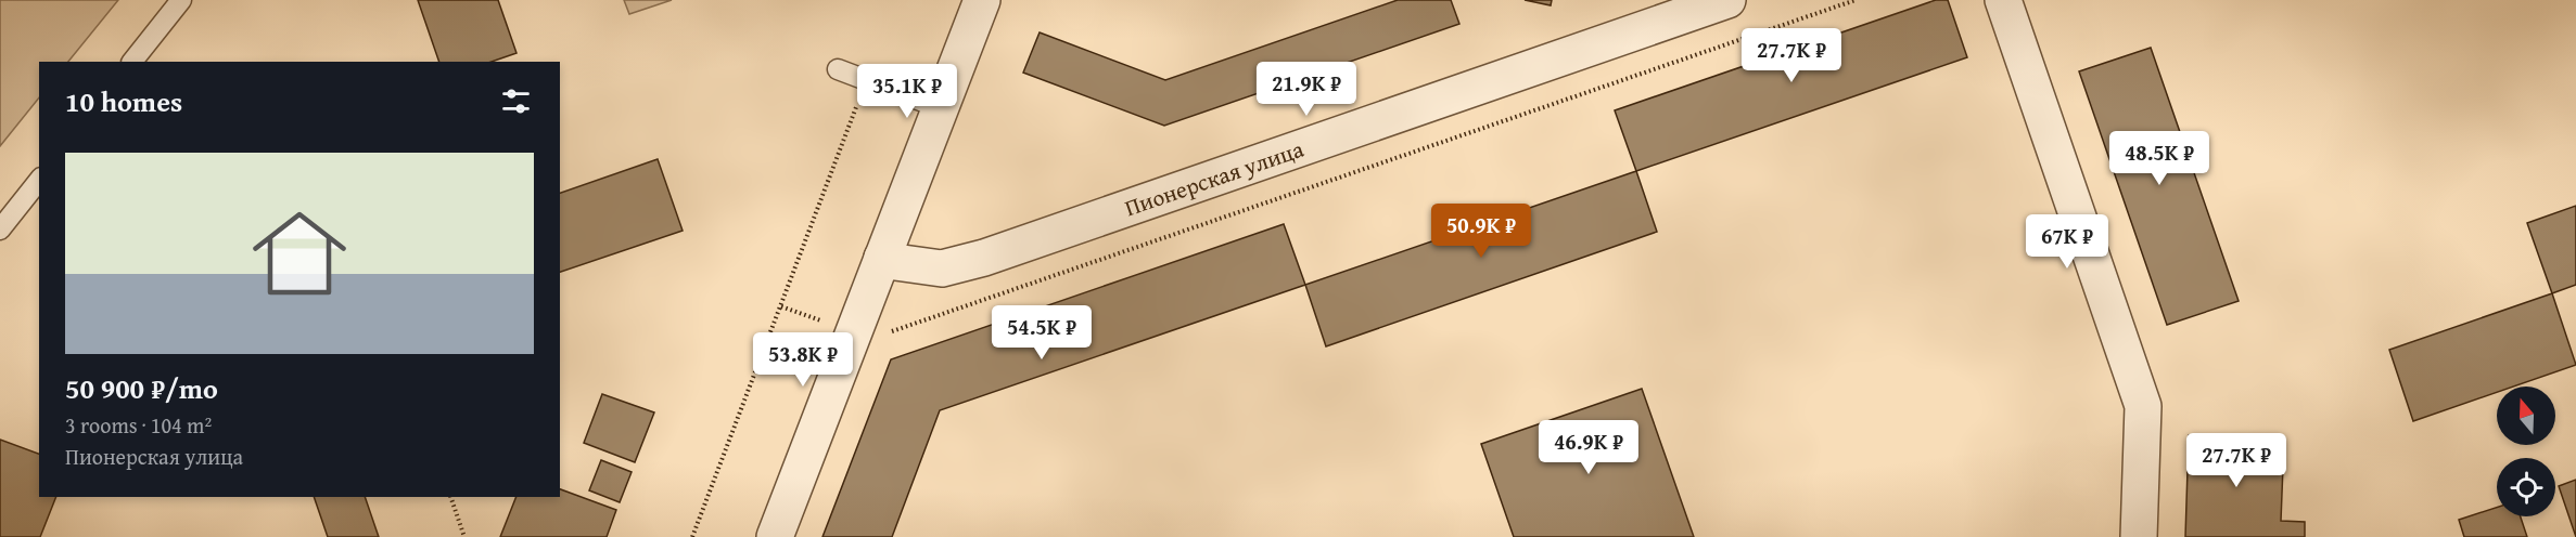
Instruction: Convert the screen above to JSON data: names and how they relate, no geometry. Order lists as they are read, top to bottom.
{
  "streets": {
    "street": ["Пионерская улица"]
  },
  "north": "top",
  "page": {
    "price": [
      "27.7K ₽",
      "21.9K ₽",
      "35.1K ₽",
      "48.5K ₽",
      "50.9K ₽",
      "67K ₽",
      "54.5K ₽",
      "53.8K ₽",
      "46.9K ₽",
      "27.7K ₽"
    ],
    "heading": "10 homes",
    "list": [
      {
        "name": "50 900 ₽/mo",
        "note": "3 rooms · 104 m² · Пионерская улица"
      }
    ]
  }
}
